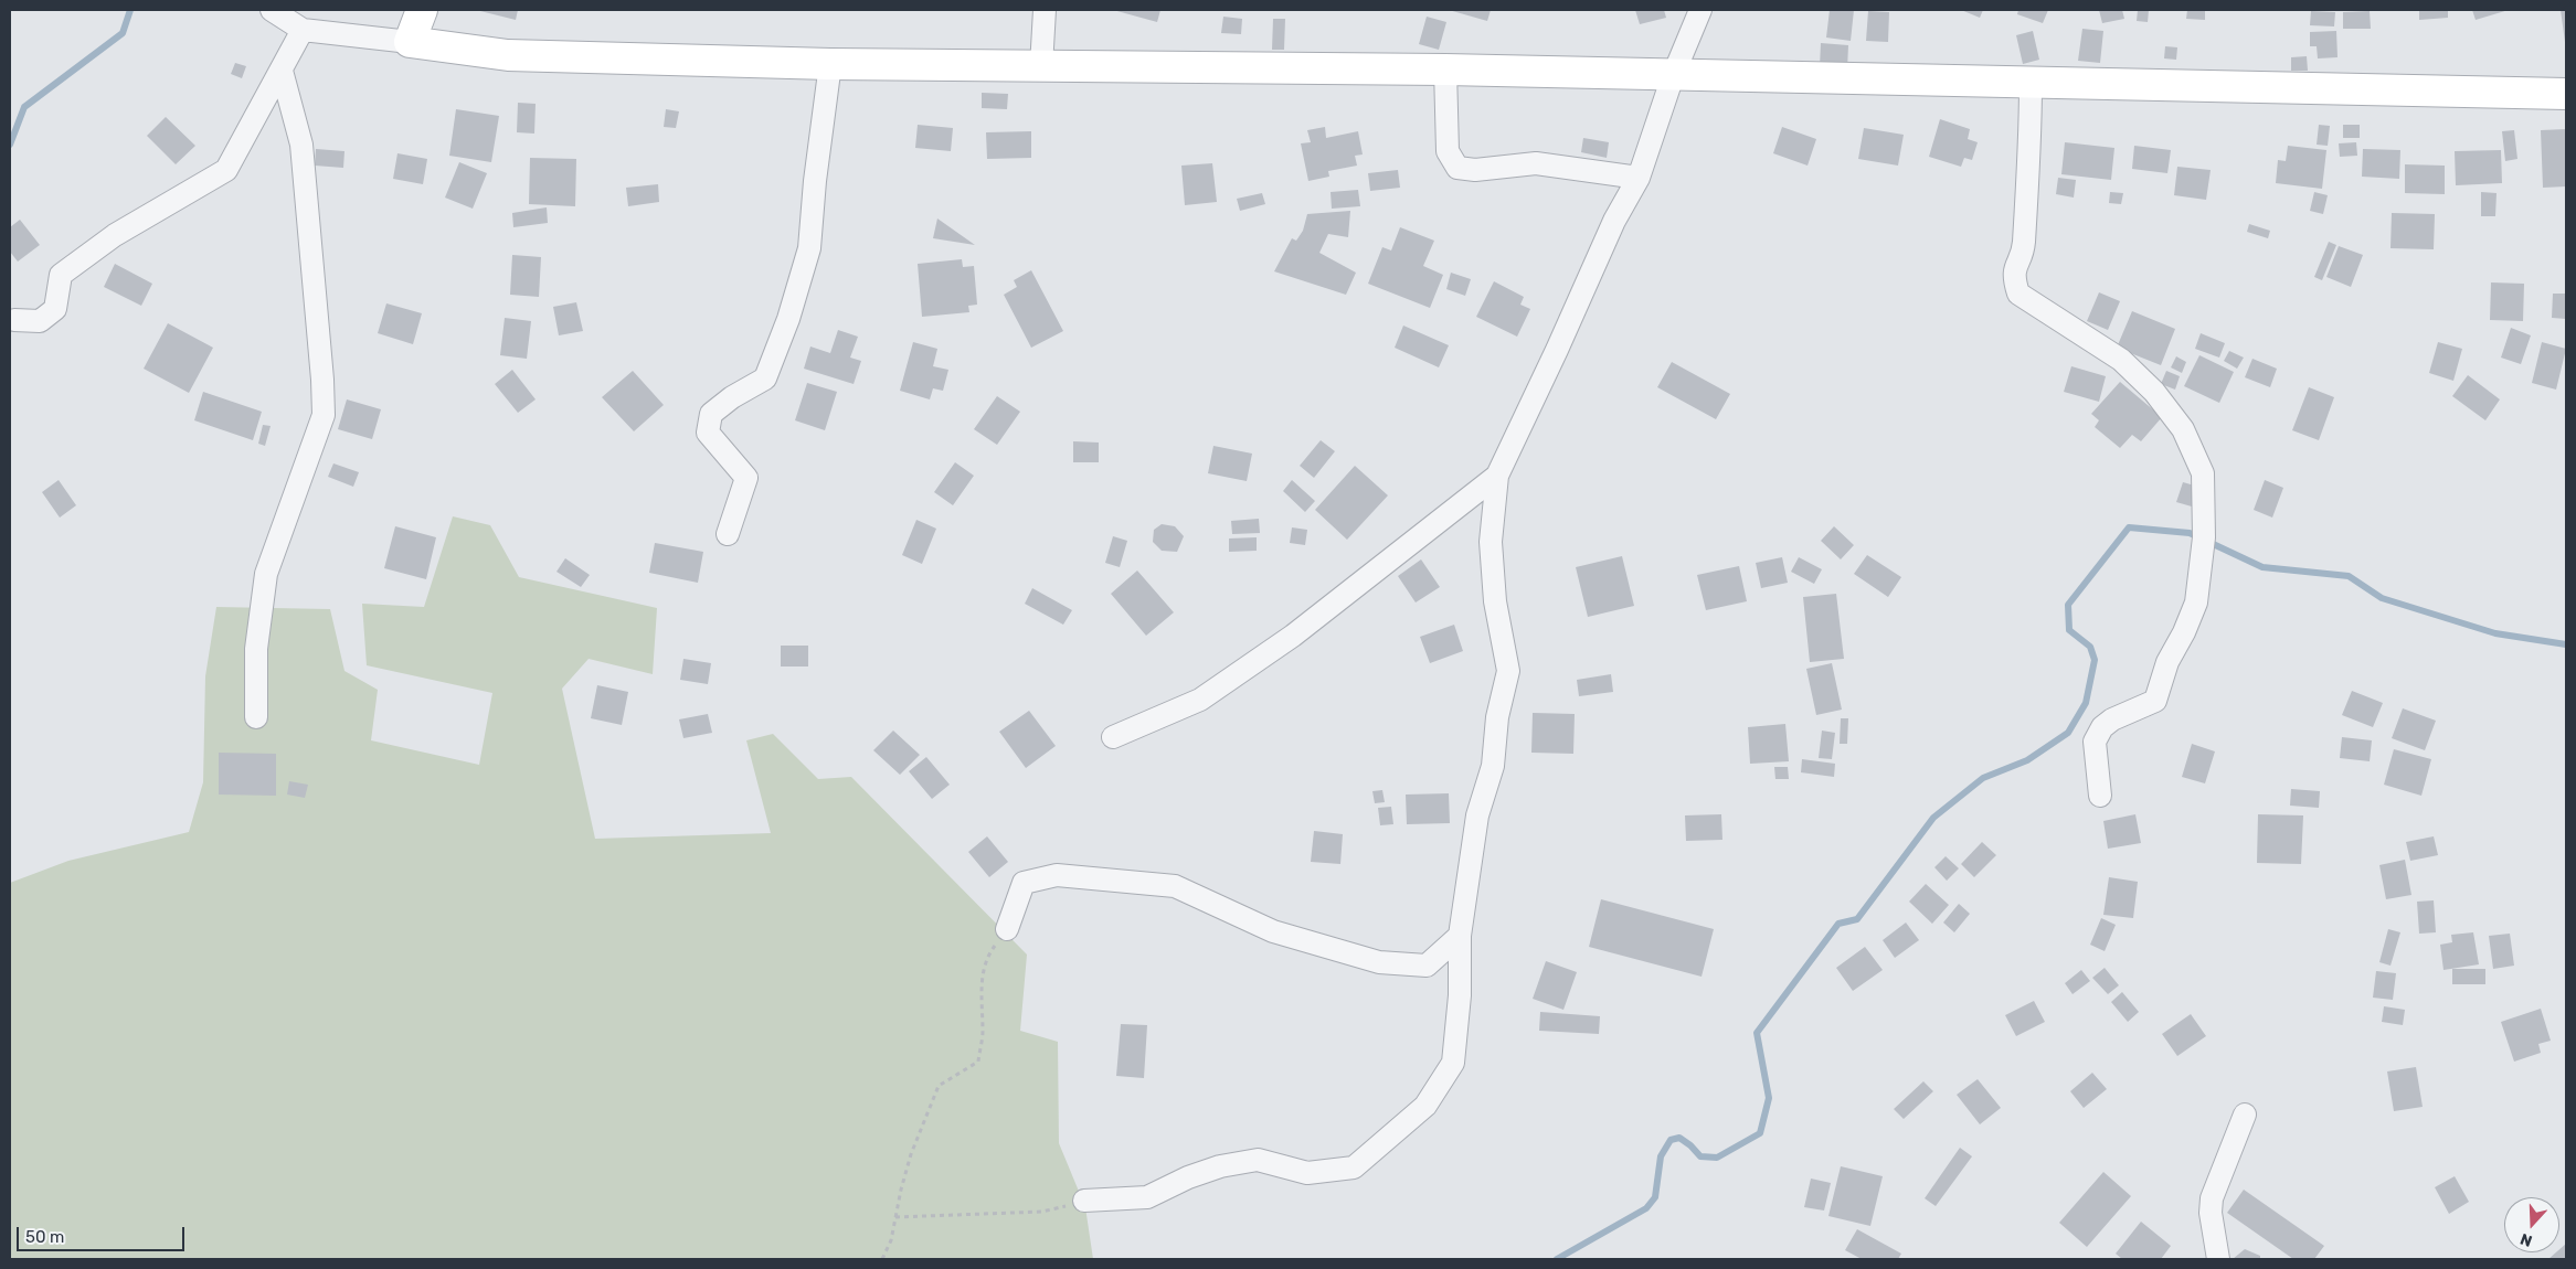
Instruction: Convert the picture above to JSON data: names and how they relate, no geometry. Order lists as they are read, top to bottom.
{
  "scale_bar": "50 m",
  "north": "bottom"
}
